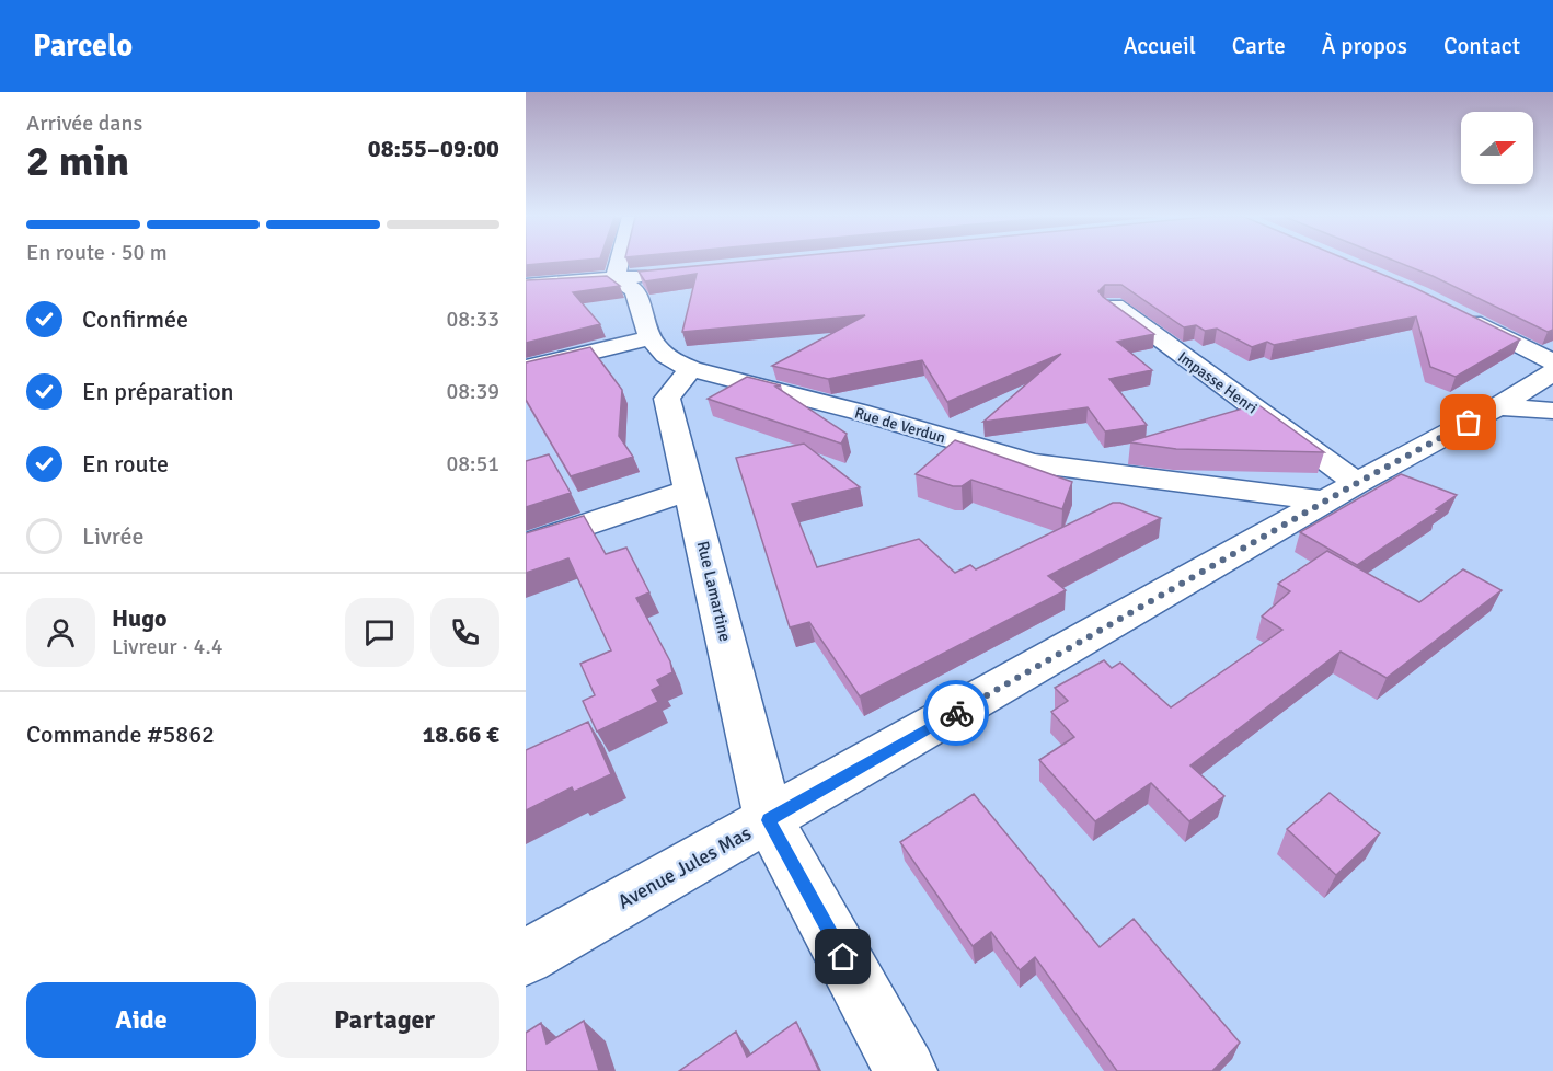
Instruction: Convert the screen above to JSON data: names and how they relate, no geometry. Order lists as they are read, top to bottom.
{
  "streets": {
    "street": [
      "Impasse Henri",
      "Rue de Verdun",
      "Rue Lamartine",
      "Avenue Jules Mas"
    ]
  },
  "crossings": [
    ["Impasse Henri", "Rue de Verdun"],
    ["Impasse Henri", "Avenue Jules Mas"],
    ["Rue de Verdun", "Rue Lamartine"],
    ["Rue de Verdun", "Avenue Jules Mas"],
    ["Rue Lamartine", "Avenue Jules Mas"]
  ],
  "north": "right",
  "page": {
    "header": "Parcelo",
    "nav": [
      "Accueil",
      "Carte",
      "À propos",
      "Contact"
    ],
    "heading": ["2 min", "Arrivée dans", "08:55–09:00"],
    "panel": [
      "Hugo",
      "Livreur · 4.4",
      "Commande #5862",
      "18.66 €"
    ],
    "bar": "En route · 50 m",
    "list": [
      ["Confirmée", "08:33"],
      ["En préparation", "08:39"],
      ["En route", "08:51"],
      "Livrée"
    ],
    "buttons": ["Aide", "Partager"]
  }
}
